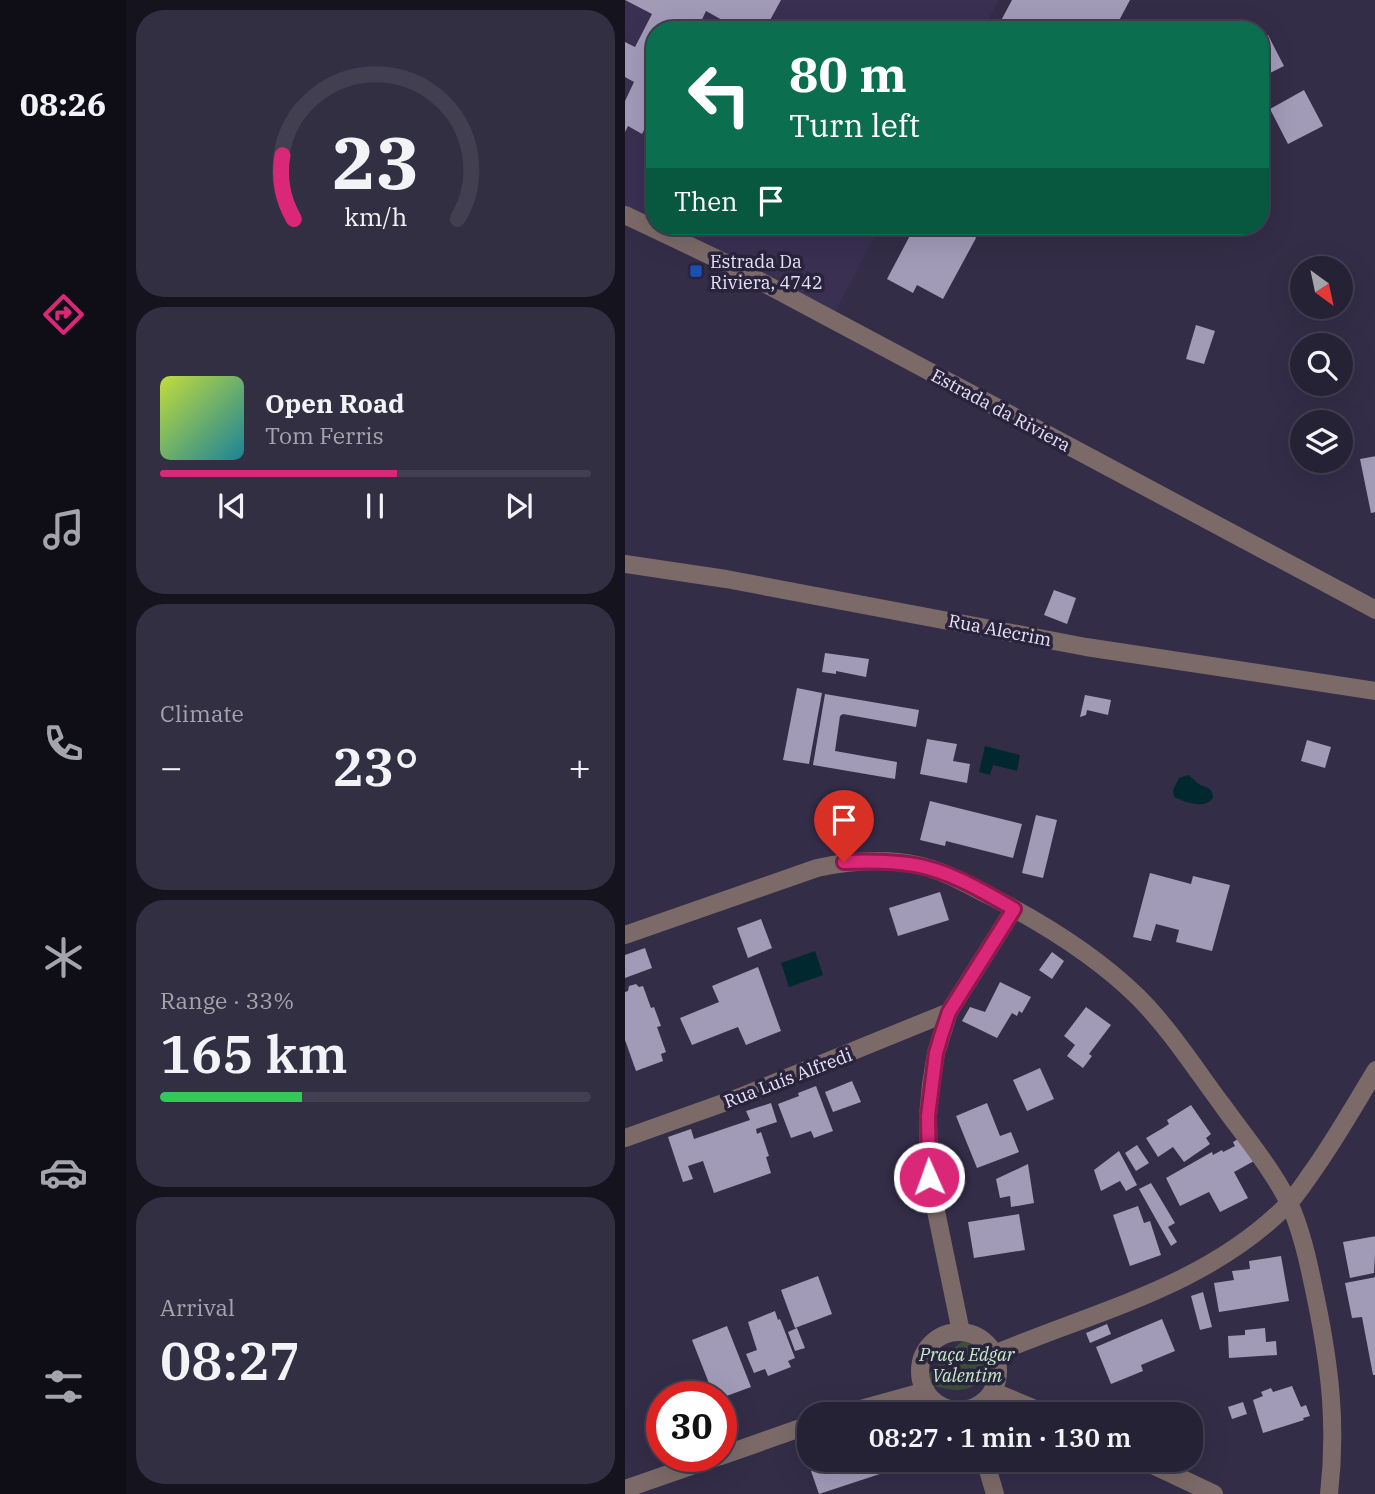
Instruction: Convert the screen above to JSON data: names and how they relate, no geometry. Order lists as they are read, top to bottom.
{
  "streets": {
    "street": ["Estrada da Riviera", "Rua Alecrim", "Rua Luís Alfredi"]
  },
  "parks": ["Praça Edgar Valentim"],
  "places": {
    "transit": ["Estrada Da Riviera, 4742"]
  },
  "north": "bottom right",
  "page": {
    "tabs": "08:26",
    "turn": ["80 m", "Turn left"],
    "then": "Then",
    "song": ["Open Road", "Tom Ferris"],
    "tile": [
      "Climate",
      ["Range · 33%", "165 km"],
      ["Arrival", "08:27"]
    ],
    "heat": ["−", "23°", "+"],
    "limit": "30",
    "trip": "08:27 · 1 min · 130 m",
    "gauge": ["23", "km/h"]
  }
}
